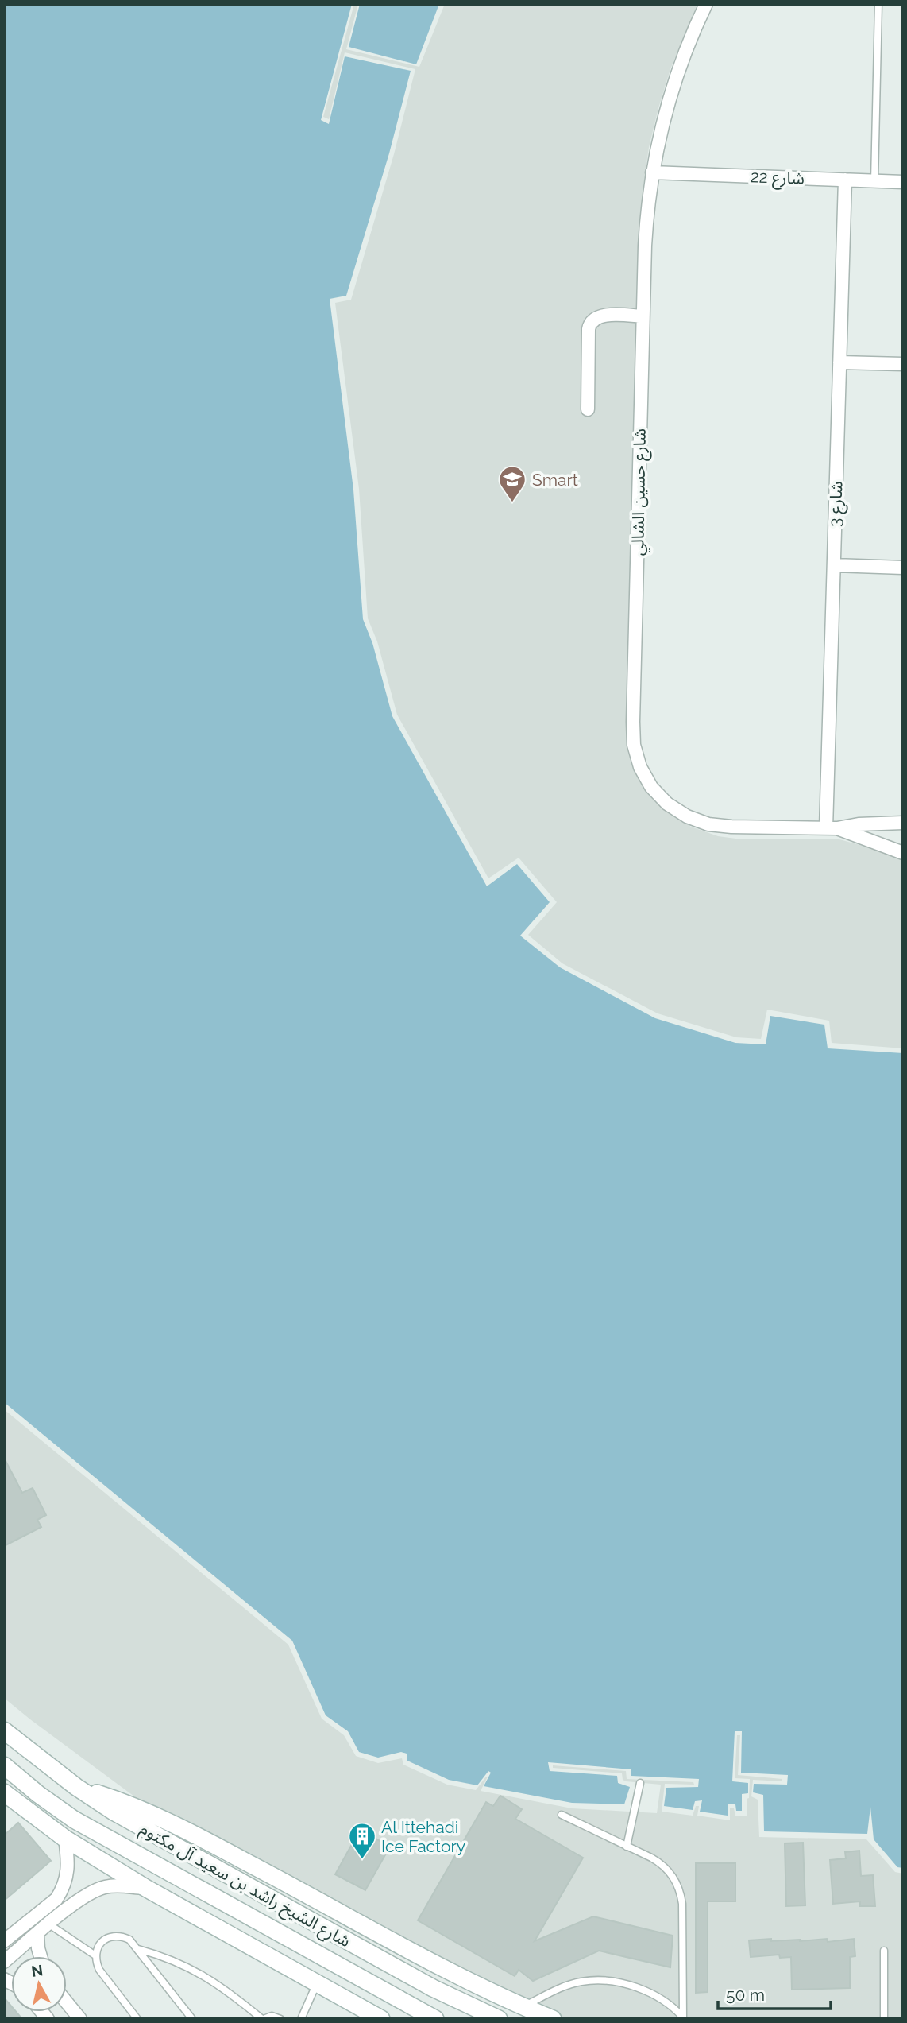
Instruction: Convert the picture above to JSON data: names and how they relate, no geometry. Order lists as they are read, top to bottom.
{
  "streets": {
    "main road": ["شارع الشيخ راشد بن سعيد آل مكتوم"],
    "street": ["شارع 22", "شارع حسين الشالي", "شارع 3"]
  },
  "crossings": [
    ["شارع 22", "شارع حسين الشالي"],
    ["شارع 22", "شارع 3"],
    ["شارع حسين الشالي", "شارع 3"]
  ],
  "places": {
    "school or university": ["Smart"],
    "building": ["Al Ittehadi Ice Factory"]
  },
  "scale_bar": "50 m",
  "north": "top"
}
